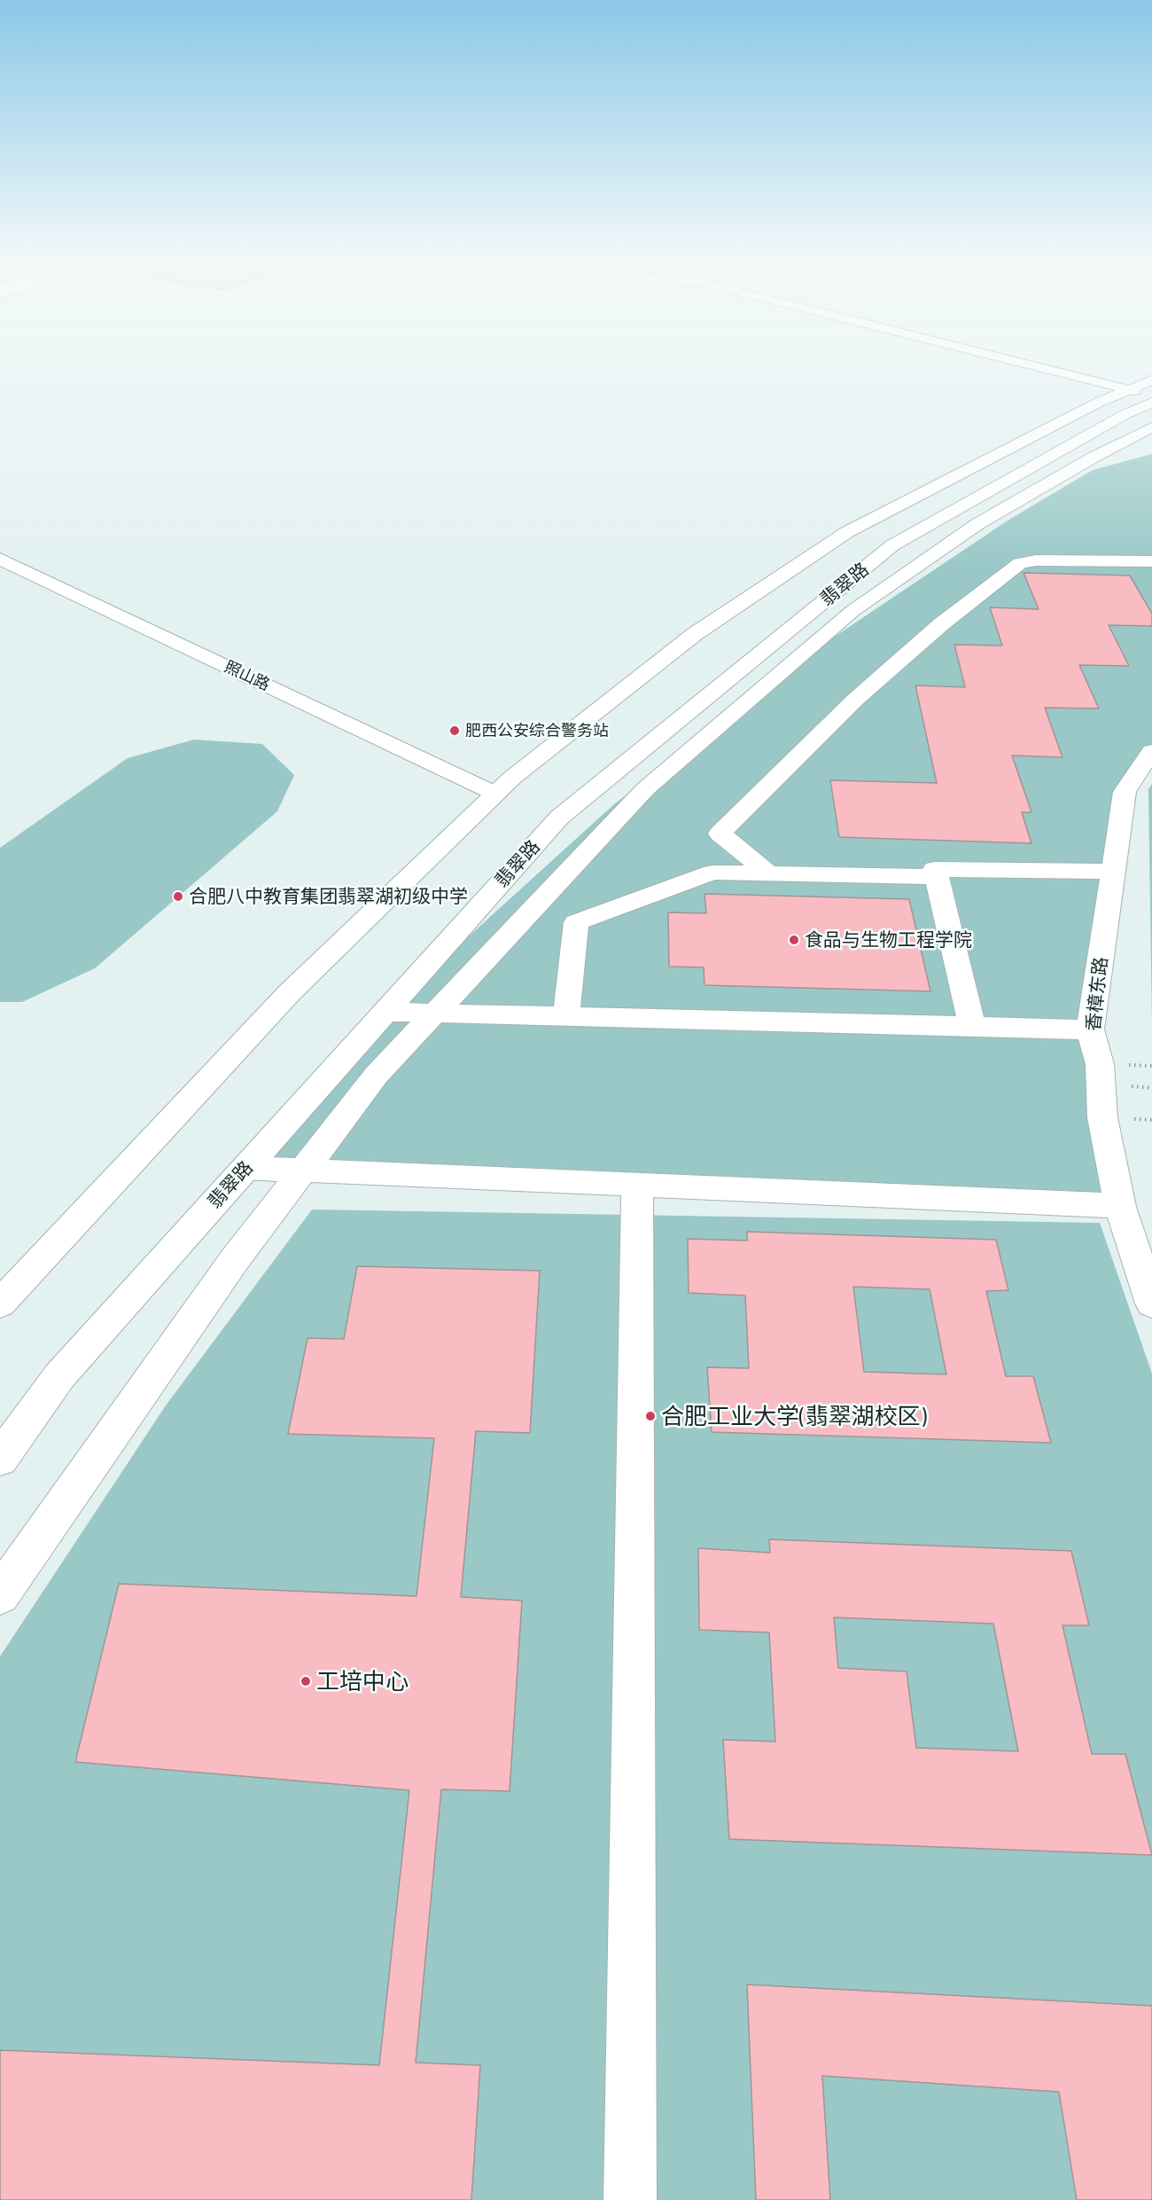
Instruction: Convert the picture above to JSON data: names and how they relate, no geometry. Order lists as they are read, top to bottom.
{
  "streets": {
    "main road": ["翡翠路", "照山路", "香樟东路"]
  },
  "places": [
    "肥西公安综合警务站",
    "合肥八中教育集团翡翠湖初级中学",
    "食品与生物工程学院",
    "合肥工业大学(翡翠湖校区)",
    "工培中心"
  ]
}
